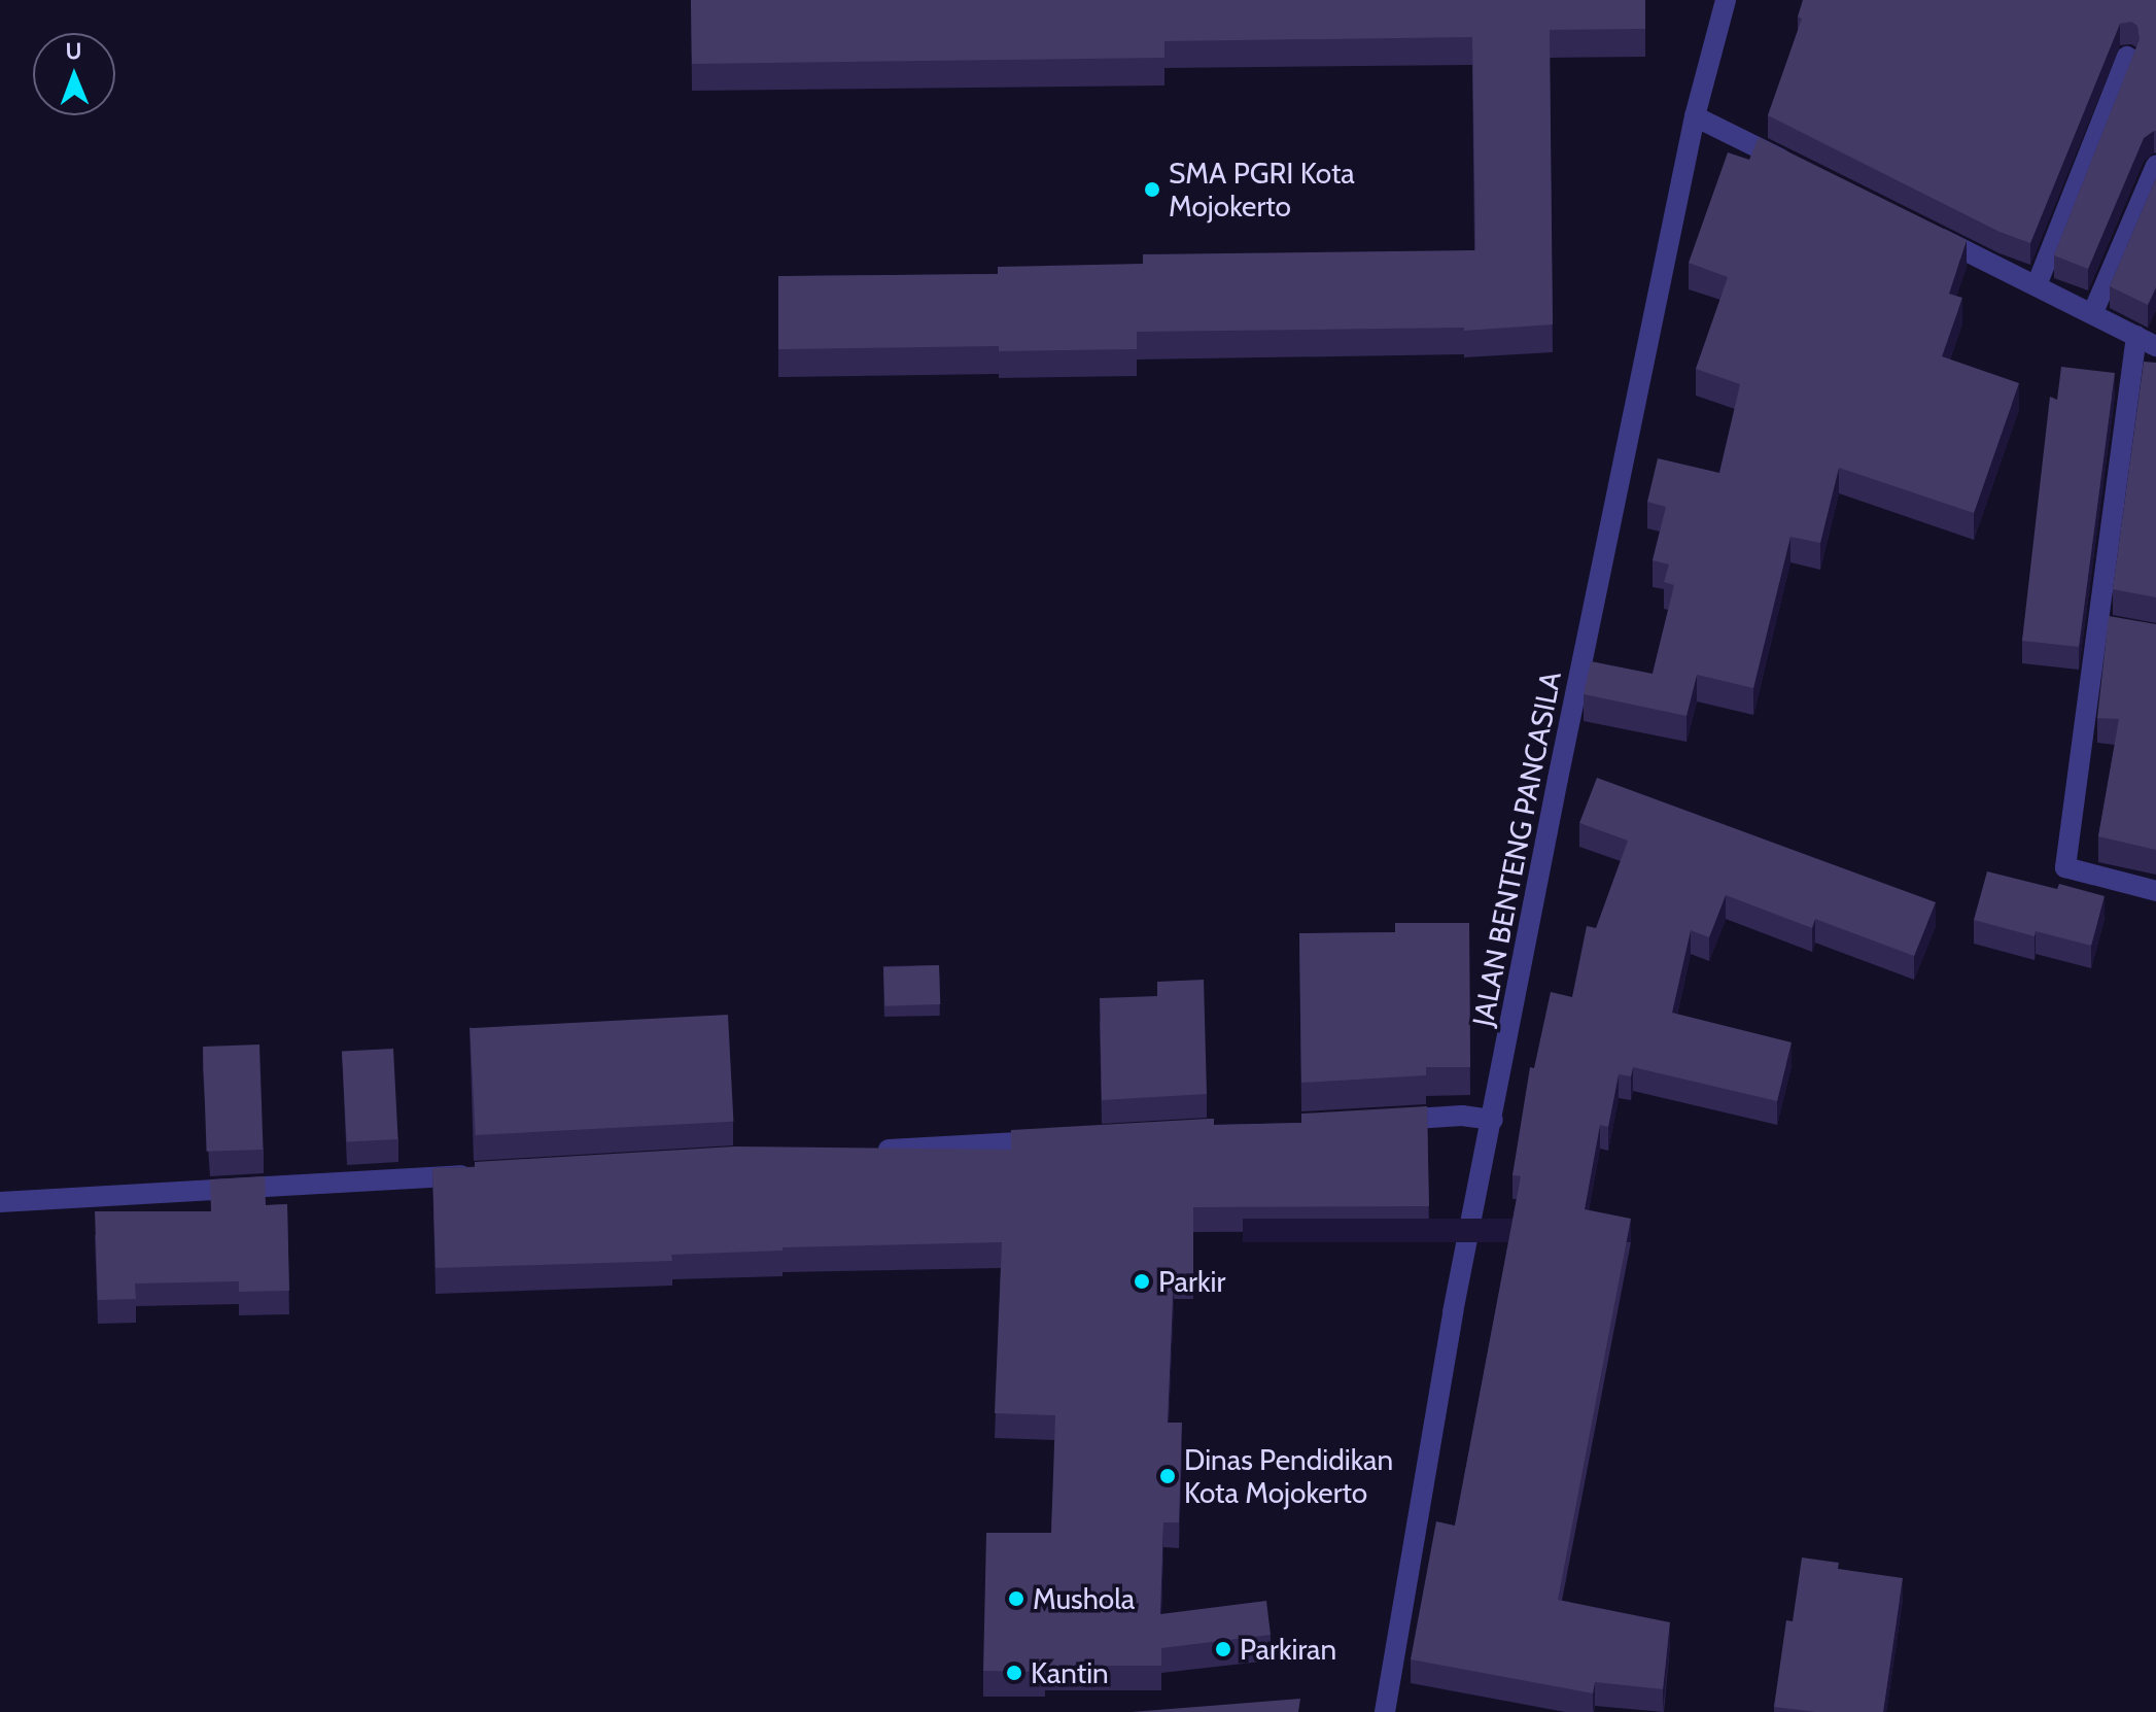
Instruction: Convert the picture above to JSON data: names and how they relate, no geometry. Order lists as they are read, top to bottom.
{
  "streets": {
    "street": ["JALAN BENTENG PANCASILA"]
  },
  "places": [
    "SMA PGRI Kota Mojokerto",
    "Parkir",
    "Dinas Pendidikan Kota Mojokerto",
    "Mushola",
    "Parkiran",
    "Kantin"
  ],
  "north": "top"
}
